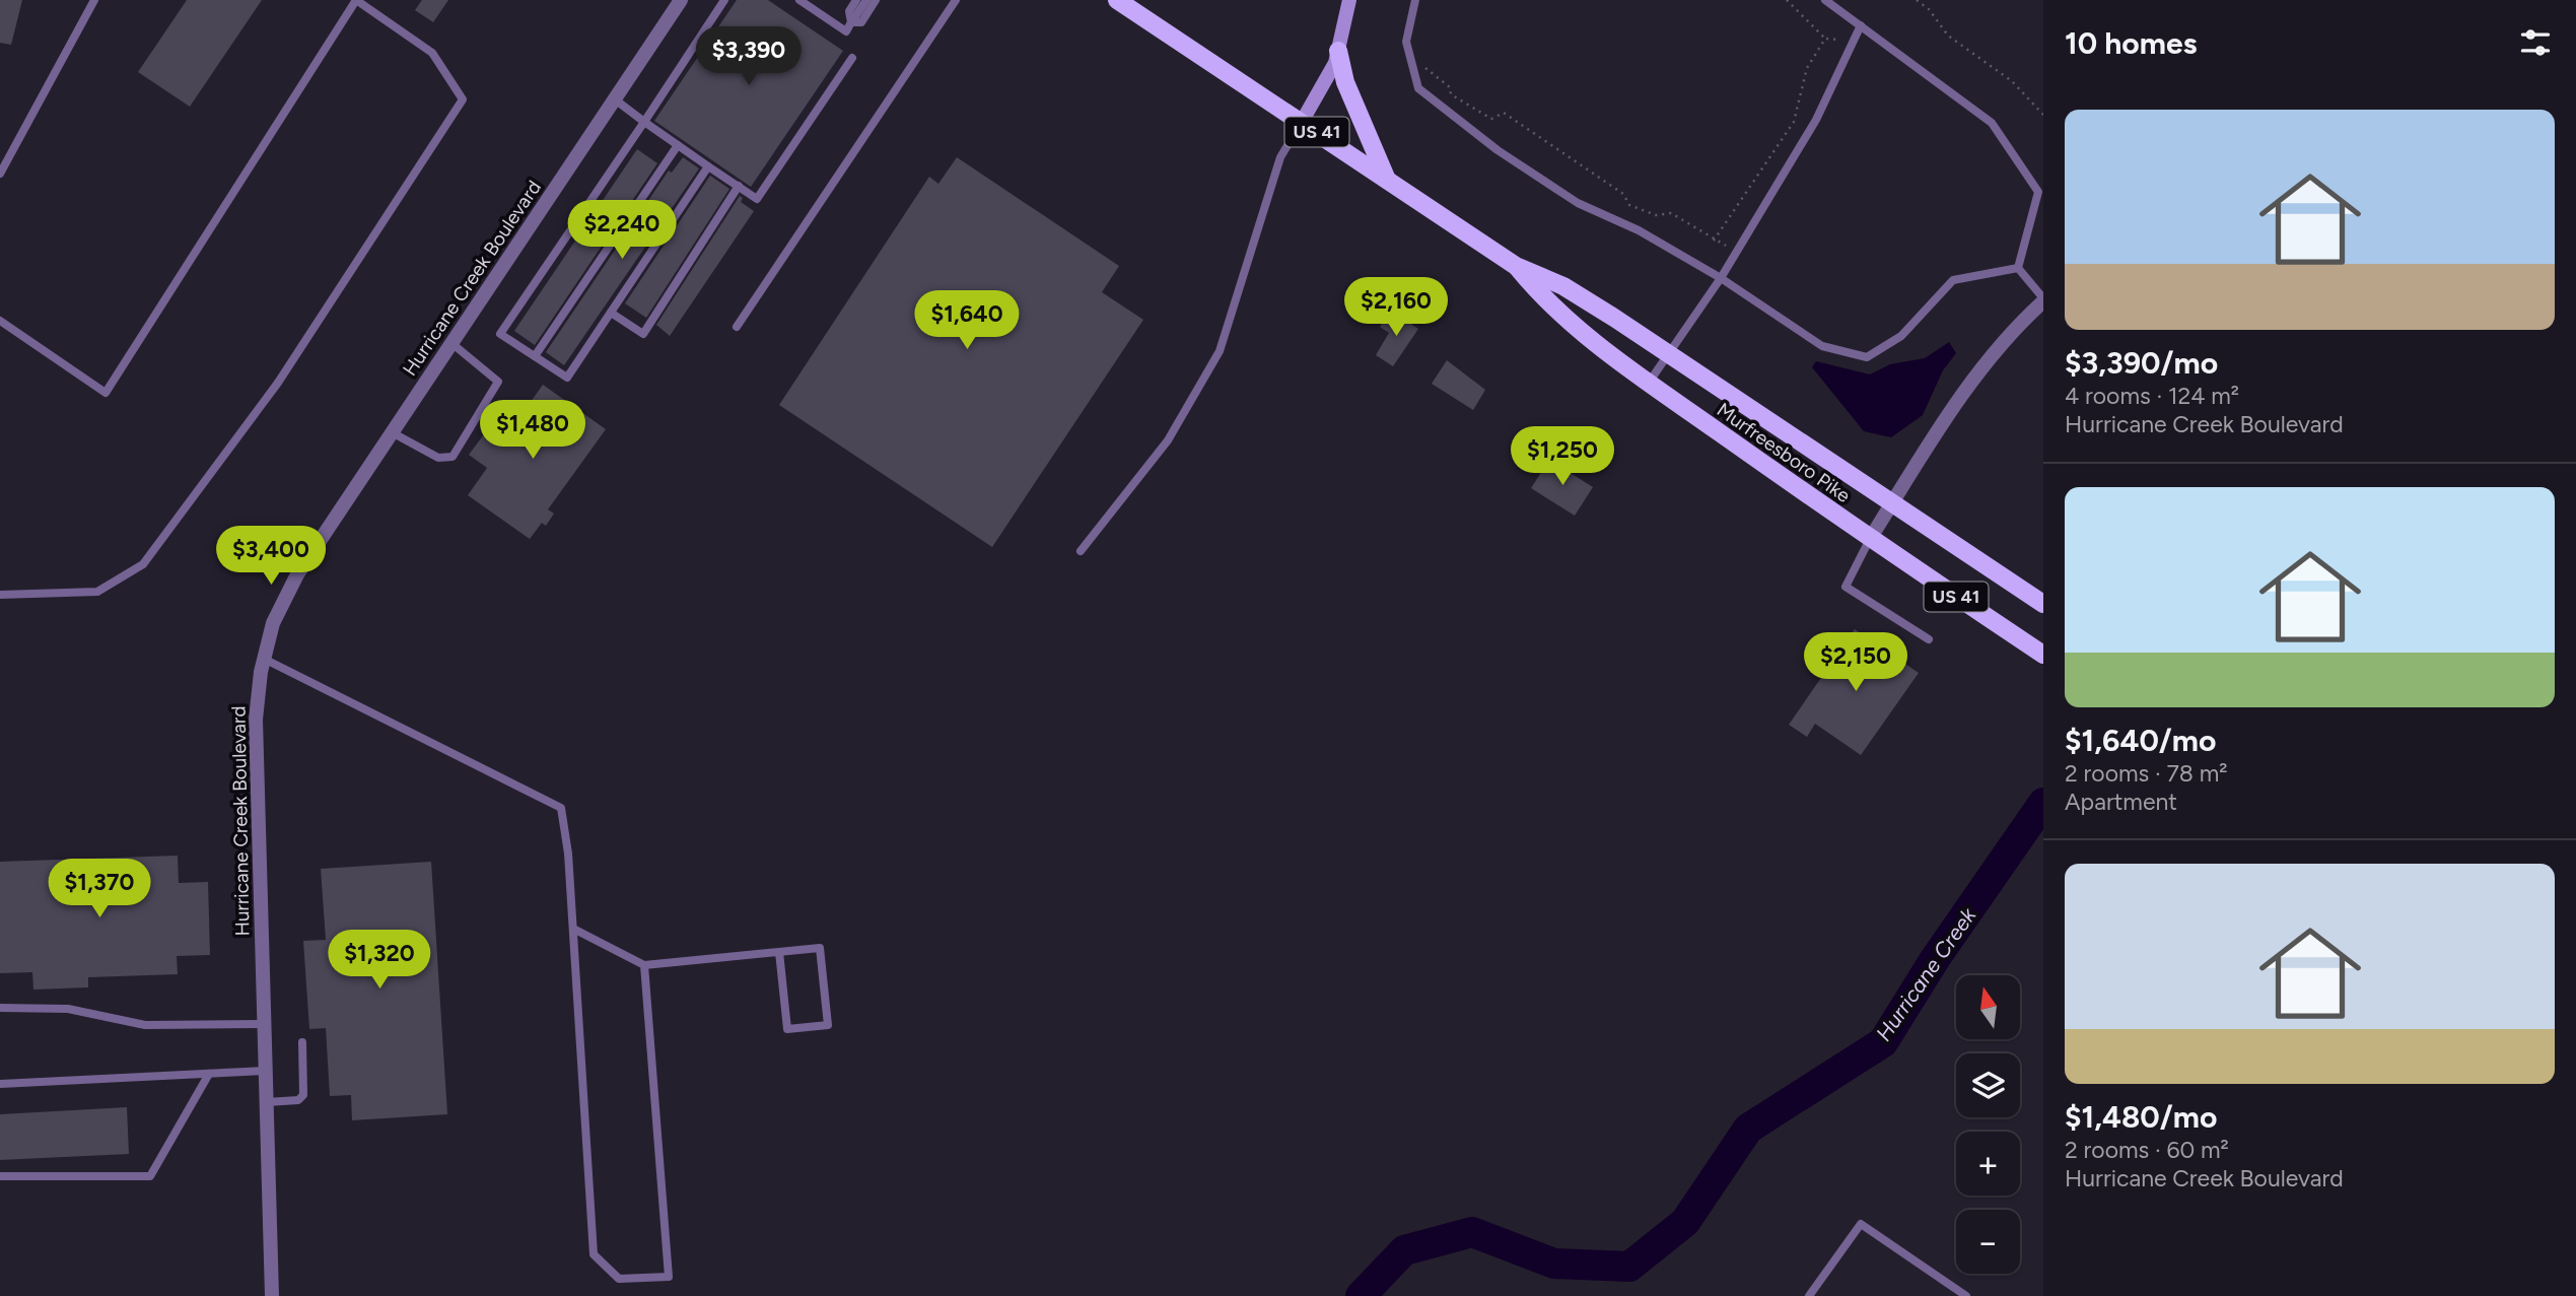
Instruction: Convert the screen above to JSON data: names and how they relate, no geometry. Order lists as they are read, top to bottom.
{
  "streets": {
    "main road": ["US 41", "Murfreesboro Pike"],
    "street": ["Hurricane Creek Boulevard"]
  },
  "water": ["Hurricane Creek"],
  "north": "top",
  "page": {
    "heading": "10 homes",
    "price": [
      "$3,390",
      "$2,240",
      "$2,160",
      "$1,640",
      "$1,480",
      "$1,250",
      "$3,400",
      "$2,150",
      "$1,370",
      "$1,320"
    ],
    "list": [
      {
        "name": "$3,390/mo",
        "note": "4 rooms · 124 m² · Hurricane Creek Boulevard"
      },
      {
        "name": "$1,640/mo",
        "note": "2 rooms · 78 m² · Apartment"
      },
      {
        "name": "$1,480/mo",
        "note": "2 rooms · 60 m² · Hurricane Creek Boulevard"
      }
    ],
    "map_buttons": ["+", "−"]
  }
}
